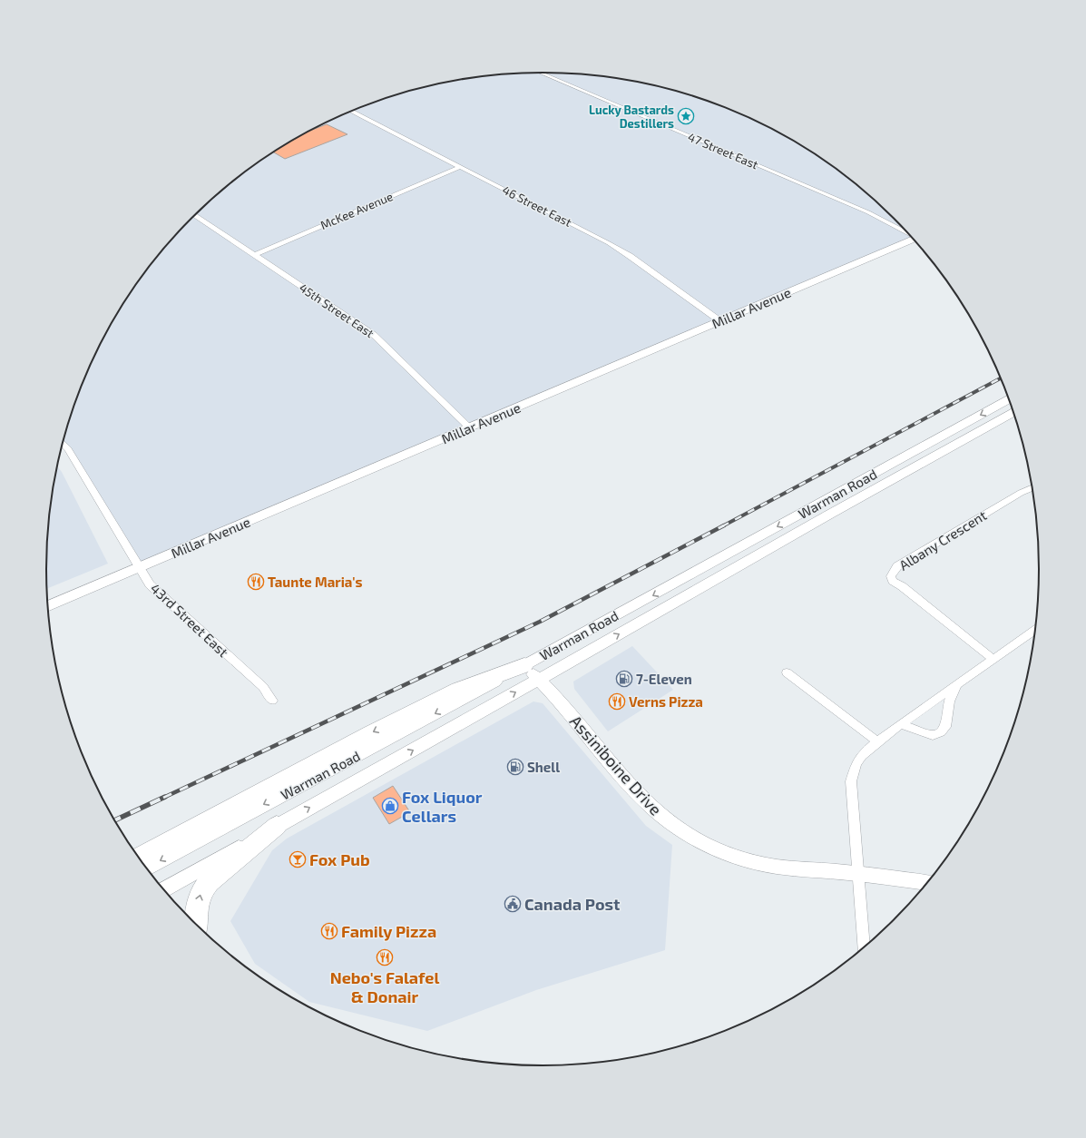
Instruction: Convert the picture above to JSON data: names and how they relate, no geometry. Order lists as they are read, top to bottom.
{
  "streets": {
    "main road": ["Millar Avenue", "Warman Road", "Assiniboine Drive"],
    "street": [
      "47 Street East",
      "46 Street East",
      "McKee Avenue",
      "45th Street East",
      "Albany Crescent",
      "43rd Street East"
    ]
  },
  "crossings": [
    ["46 Street East", "McKee Avenue"],
    ["46 Street East", "Millar Avenue"],
    ["McKee Avenue", "45th Street East"],
    ["Millar Avenue", "45th Street East"],
    ["Millar Avenue", "43rd Street East"],
    ["Warman Road", "Assiniboine Drive"]
  ],
  "places": {
    "place": ["Lucky Bastards Destillers"],
    "restaurant": [
      "Taunte Maria's",
      "Verns Pizza",
      "Family Pizza",
      "Nebo's Falafel & Donair"
    ],
    "fuel station": ["7-Eleven", "Shell"],
    "shop": ["Fox Liquor Cellars"],
    "bar": ["Fox Pub"],
    "public building": ["Canada Post"]
  }
}
